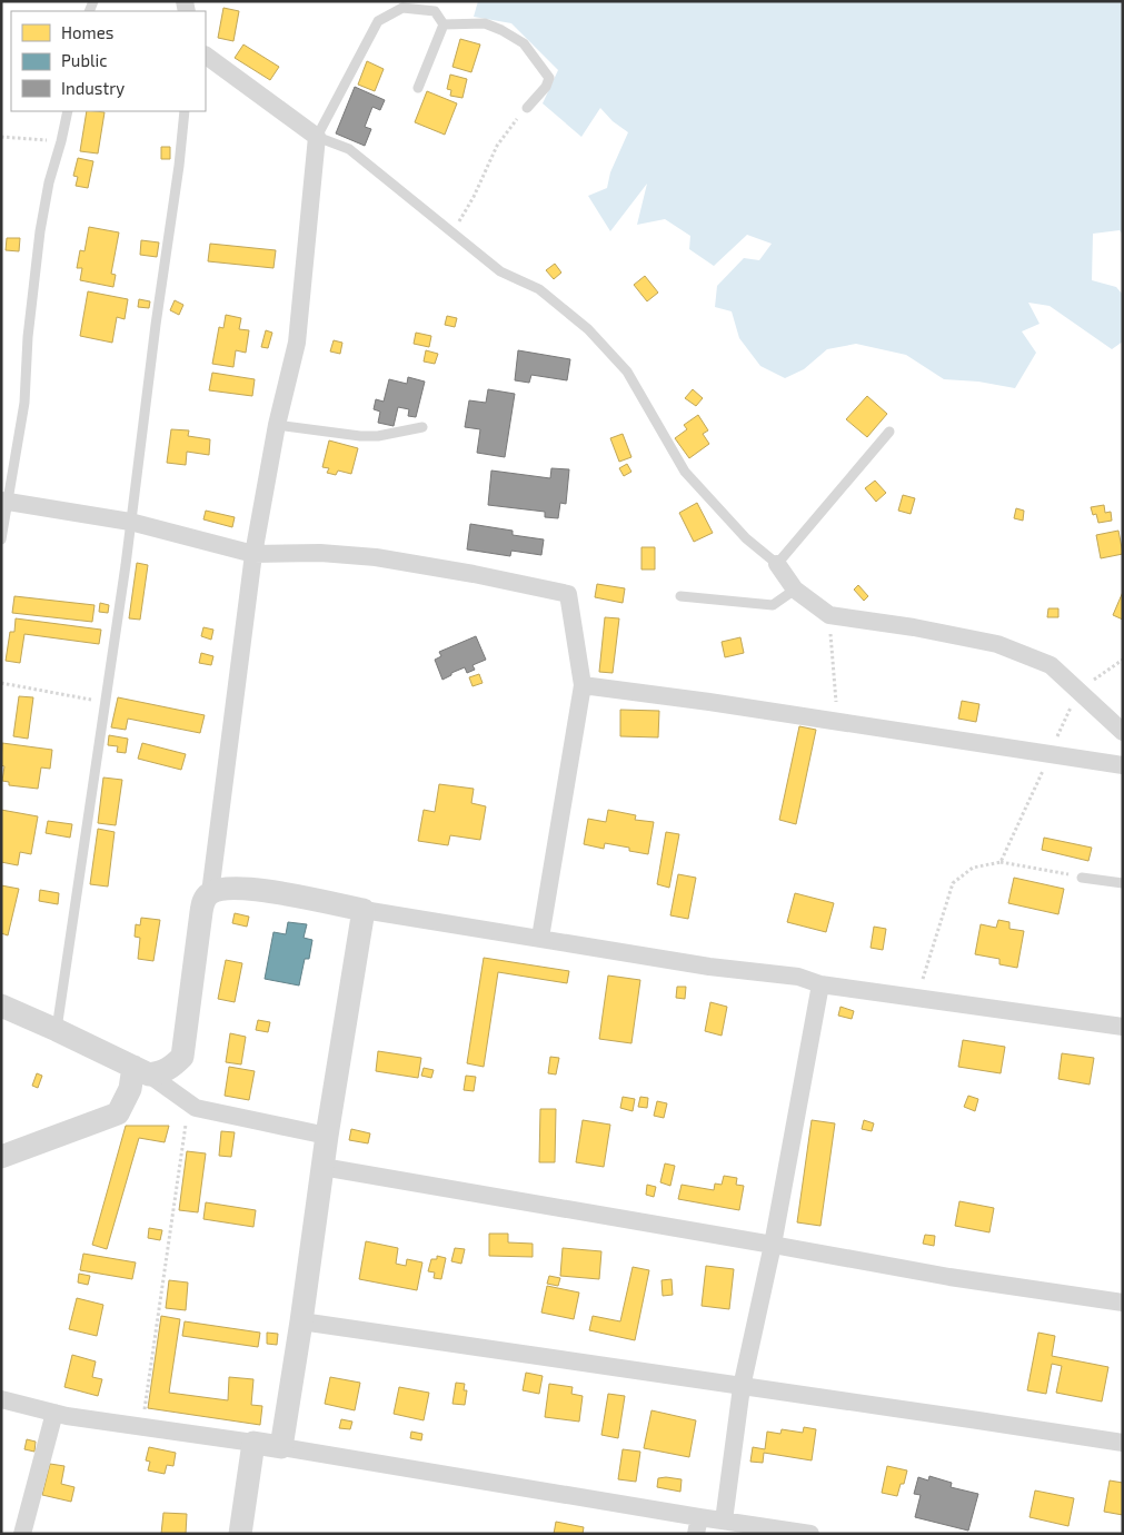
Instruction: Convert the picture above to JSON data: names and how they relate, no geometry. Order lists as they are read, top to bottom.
{
  "legend": ["Homes", "Public", "Industry"]
}
